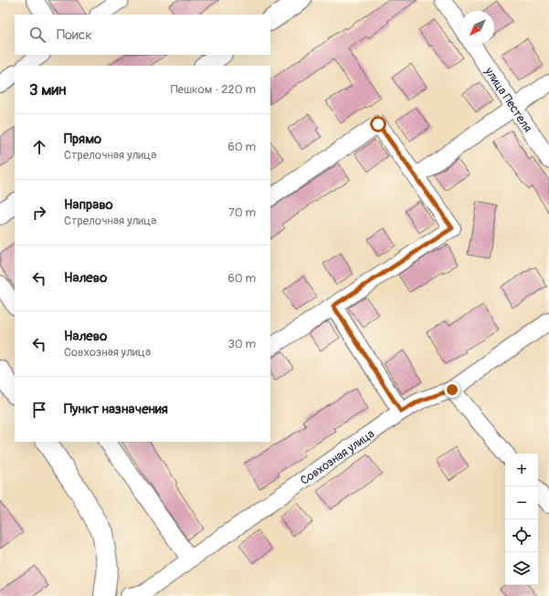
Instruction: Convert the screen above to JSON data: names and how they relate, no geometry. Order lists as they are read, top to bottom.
{
  "streets": {
    "street": ["улица Пестеля", "Совхозная улица"]
  },
  "north": "bottom left",
  "page": {
    "search": "Поиск",
    "heading": ["3 мин", "Пешком · 220 m"],
    "list": [
      ["Прямо", "Стрелочная улица", "60 m"],
      ["Направо", "Стрелочная улица", "70 m"],
      ["Налево", "60 m"],
      ["Налево", "Совхозная улица", "30 m"],
      "Пункт назначения"
    ],
    "map_buttons": ["+", "−"]
  }
}
